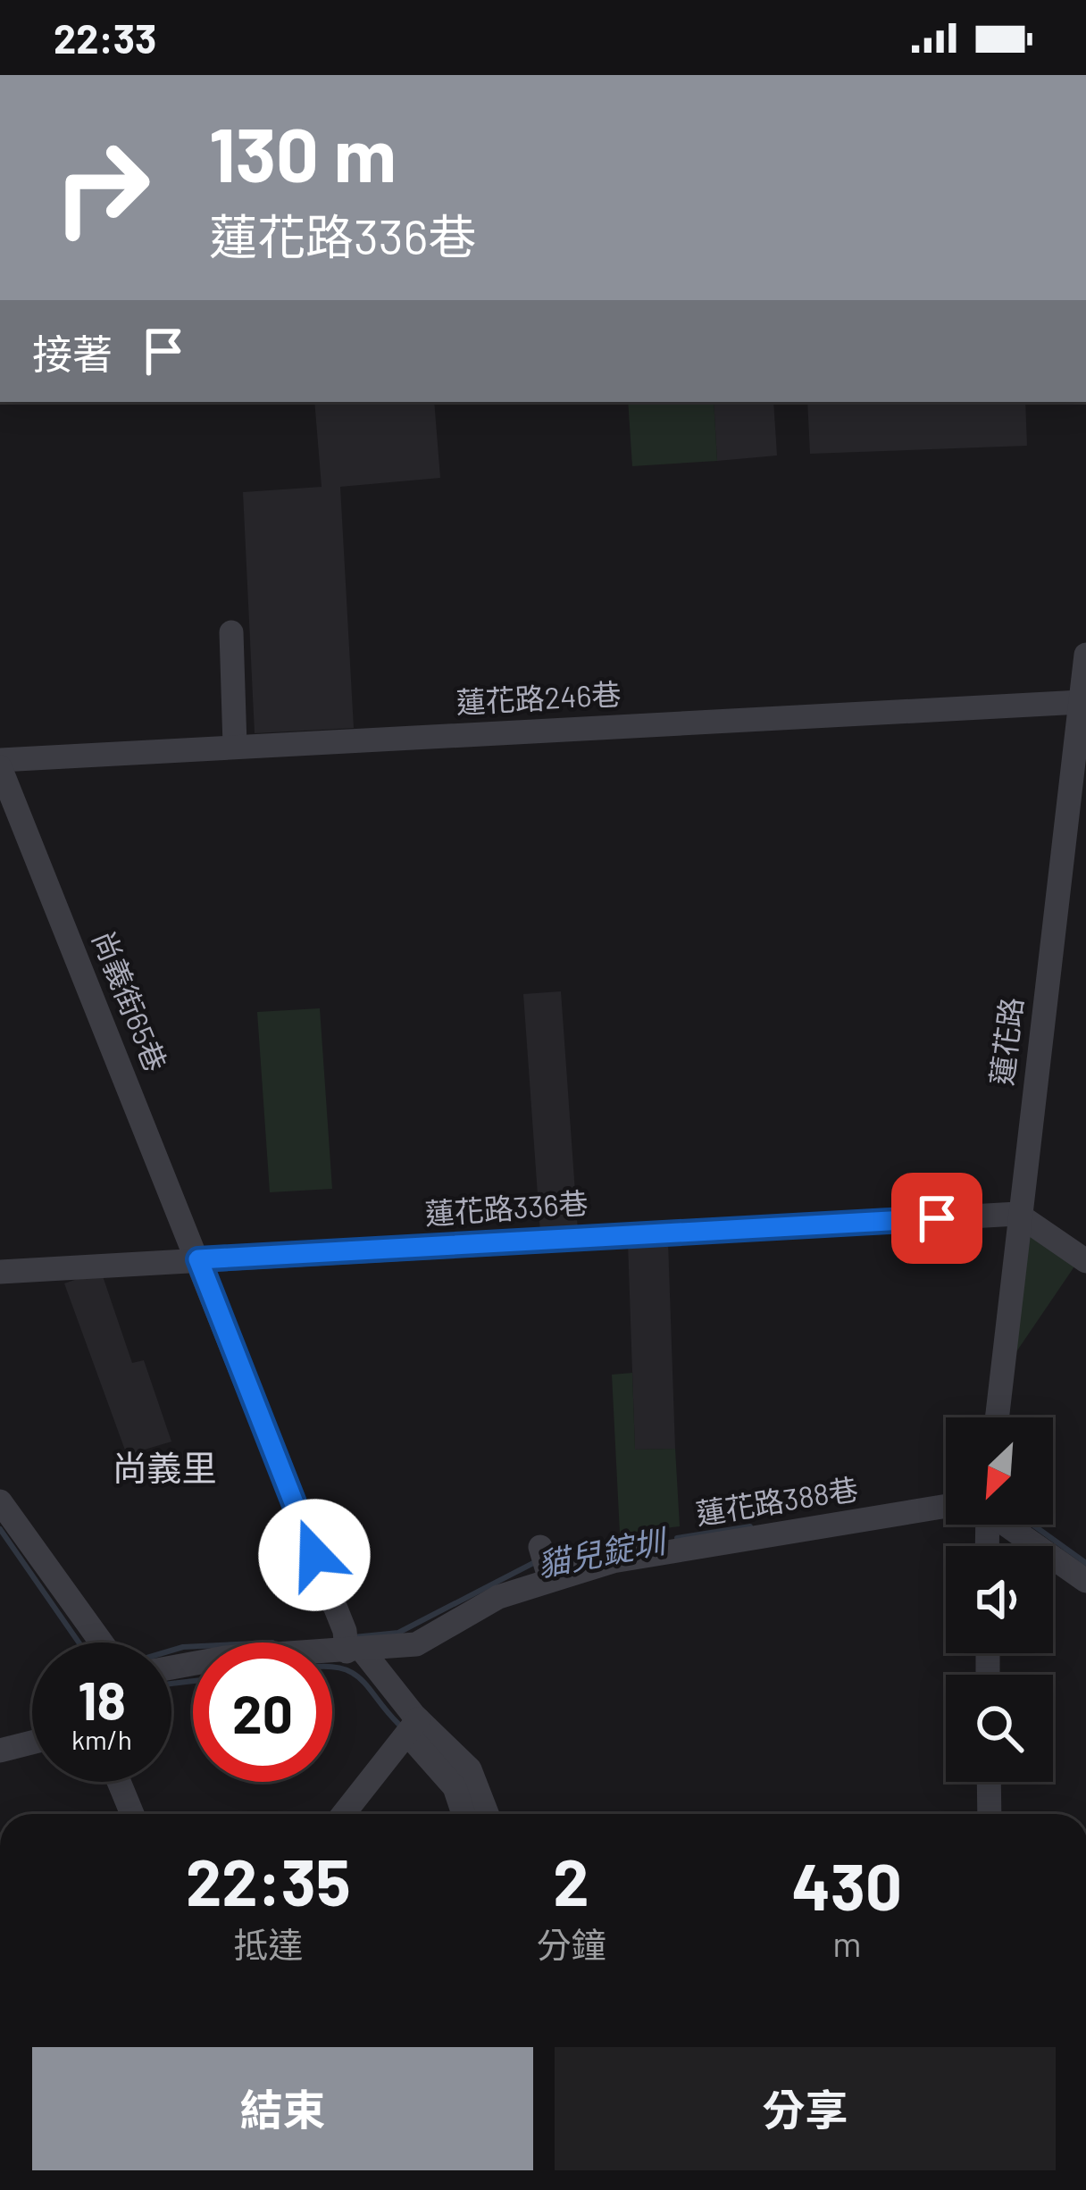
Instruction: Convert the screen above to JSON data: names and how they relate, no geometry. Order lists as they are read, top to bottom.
{
  "streets": {
    "street": [
      "蓮花路246巷",
      "尚義街65巷",
      "蓮花路",
      "蓮花路336巷",
      "蓮花路388巷"
    ]
  },
  "crossings": [
    ["蓮花路246巷", "尚義街65巷"],
    ["蓮花路246巷", "蓮花路"],
    ["尚義街65巷", "蓮花路336巷"],
    ["尚義街65巷", "蓮花路388巷"],
    ["蓮花路", "蓮花路336巷"]
  ],
  "districts": ["尚義里"],
  "water": ["貓兒錠圳"],
  "north": "bottom left",
  "page": {
    "status": "22:33",
    "turn": ["130 m", "蓮花路336巷"],
    "then": "接著",
    "speed": "18 km/h",
    "limit": "20",
    "eta": [
      "22:35",
      "抵達",
      "2",
      "分鐘",
      "430",
      "m"
    ],
    "buttons": ["結束", "分享"]
  }
}
